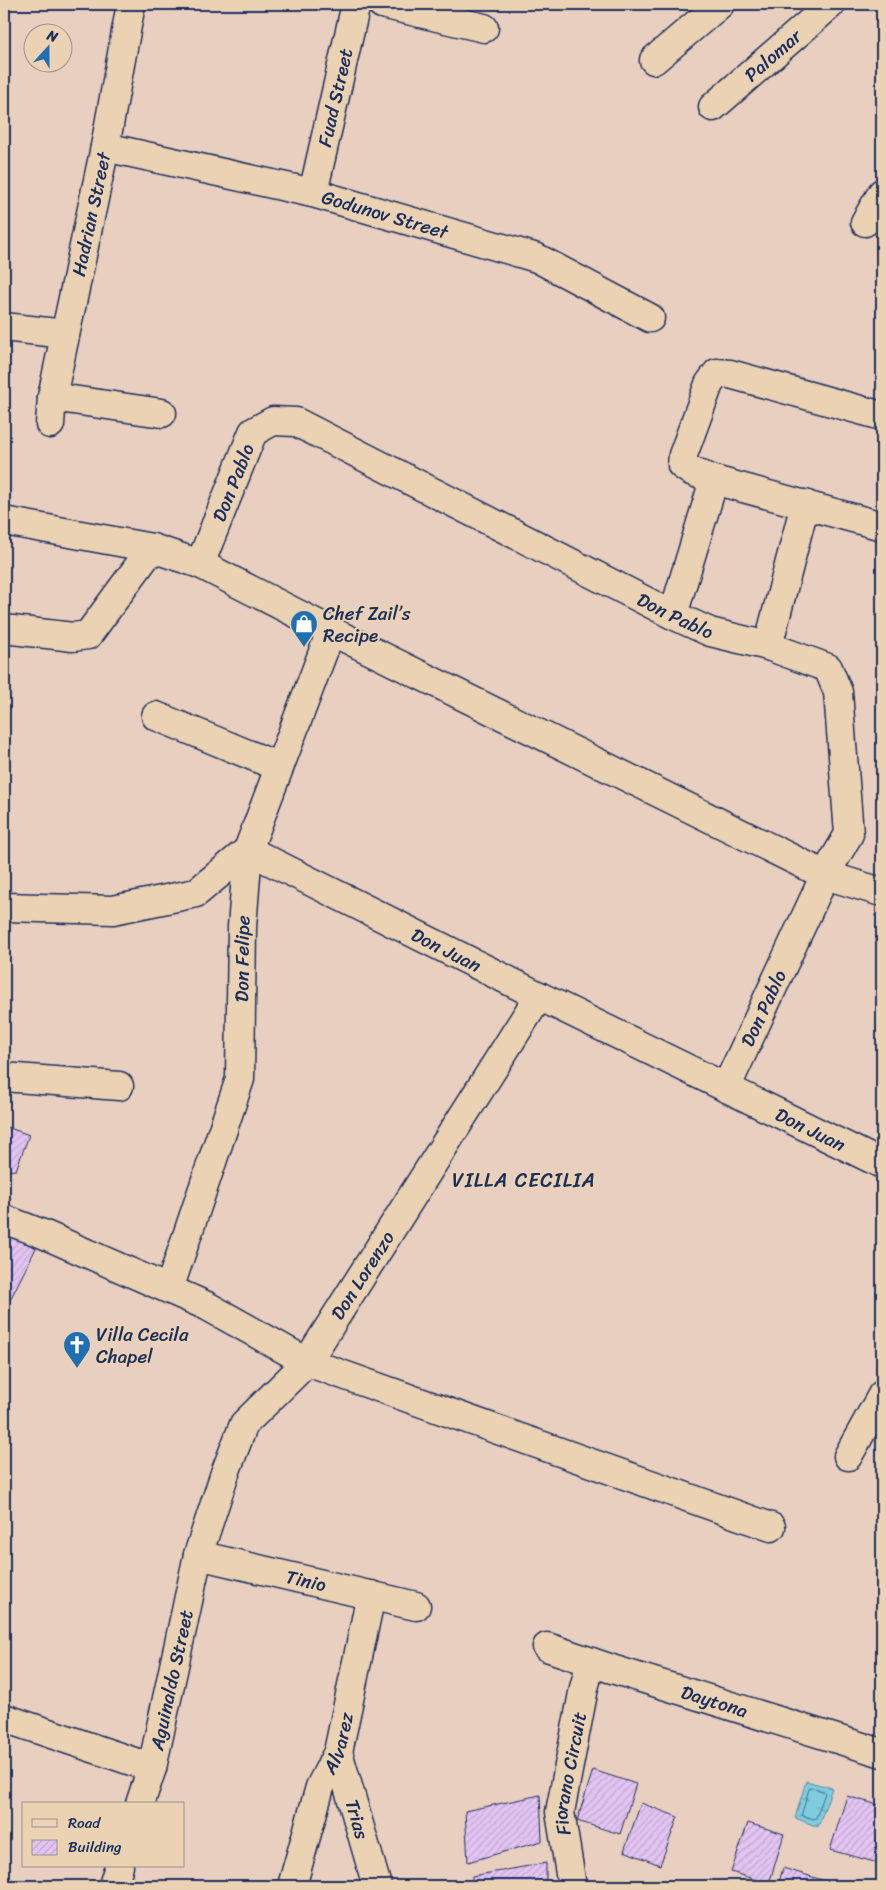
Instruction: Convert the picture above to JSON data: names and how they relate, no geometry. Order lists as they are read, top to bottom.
{
  "streets": {
    "street": [
      "Palomar",
      "Fuad Street",
      "Godunov Street",
      "Hadrian Street",
      "Don Pablo",
      "Don Juan",
      "Don Felipe",
      "Don Lorenzo",
      "Tinio",
      "Aguinaldo Street",
      "Daytona",
      "Alvarez",
      "Fiorano Circuit",
      "Trias"
    ]
  },
  "crossings": [
    ["Fuad Street", "Godunov Street"],
    ["Godunov Street", "Hadrian Street"],
    ["Don Pablo", "Don Juan"],
    ["Don Juan", "Don Felipe"],
    ["Don Juan", "Don Lorenzo"],
    ["Don Lorenzo", "Tinio"],
    ["Don Lorenzo", "Aguinaldo Street"],
    ["Tinio", "Aguinaldo Street"],
    ["Tinio", "Alvarez"],
    ["Daytona", "Fiorano Circuit"],
    ["Alvarez", "Trias"]
  ],
  "districts": ["VILLA CECILIA"],
  "places": {
    "shop": ["Chef Zail’s Recipe"],
    "church": ["Villa Cecila Chapel"]
  },
  "legend": ["Road", "Building"],
  "north": "top"
}
